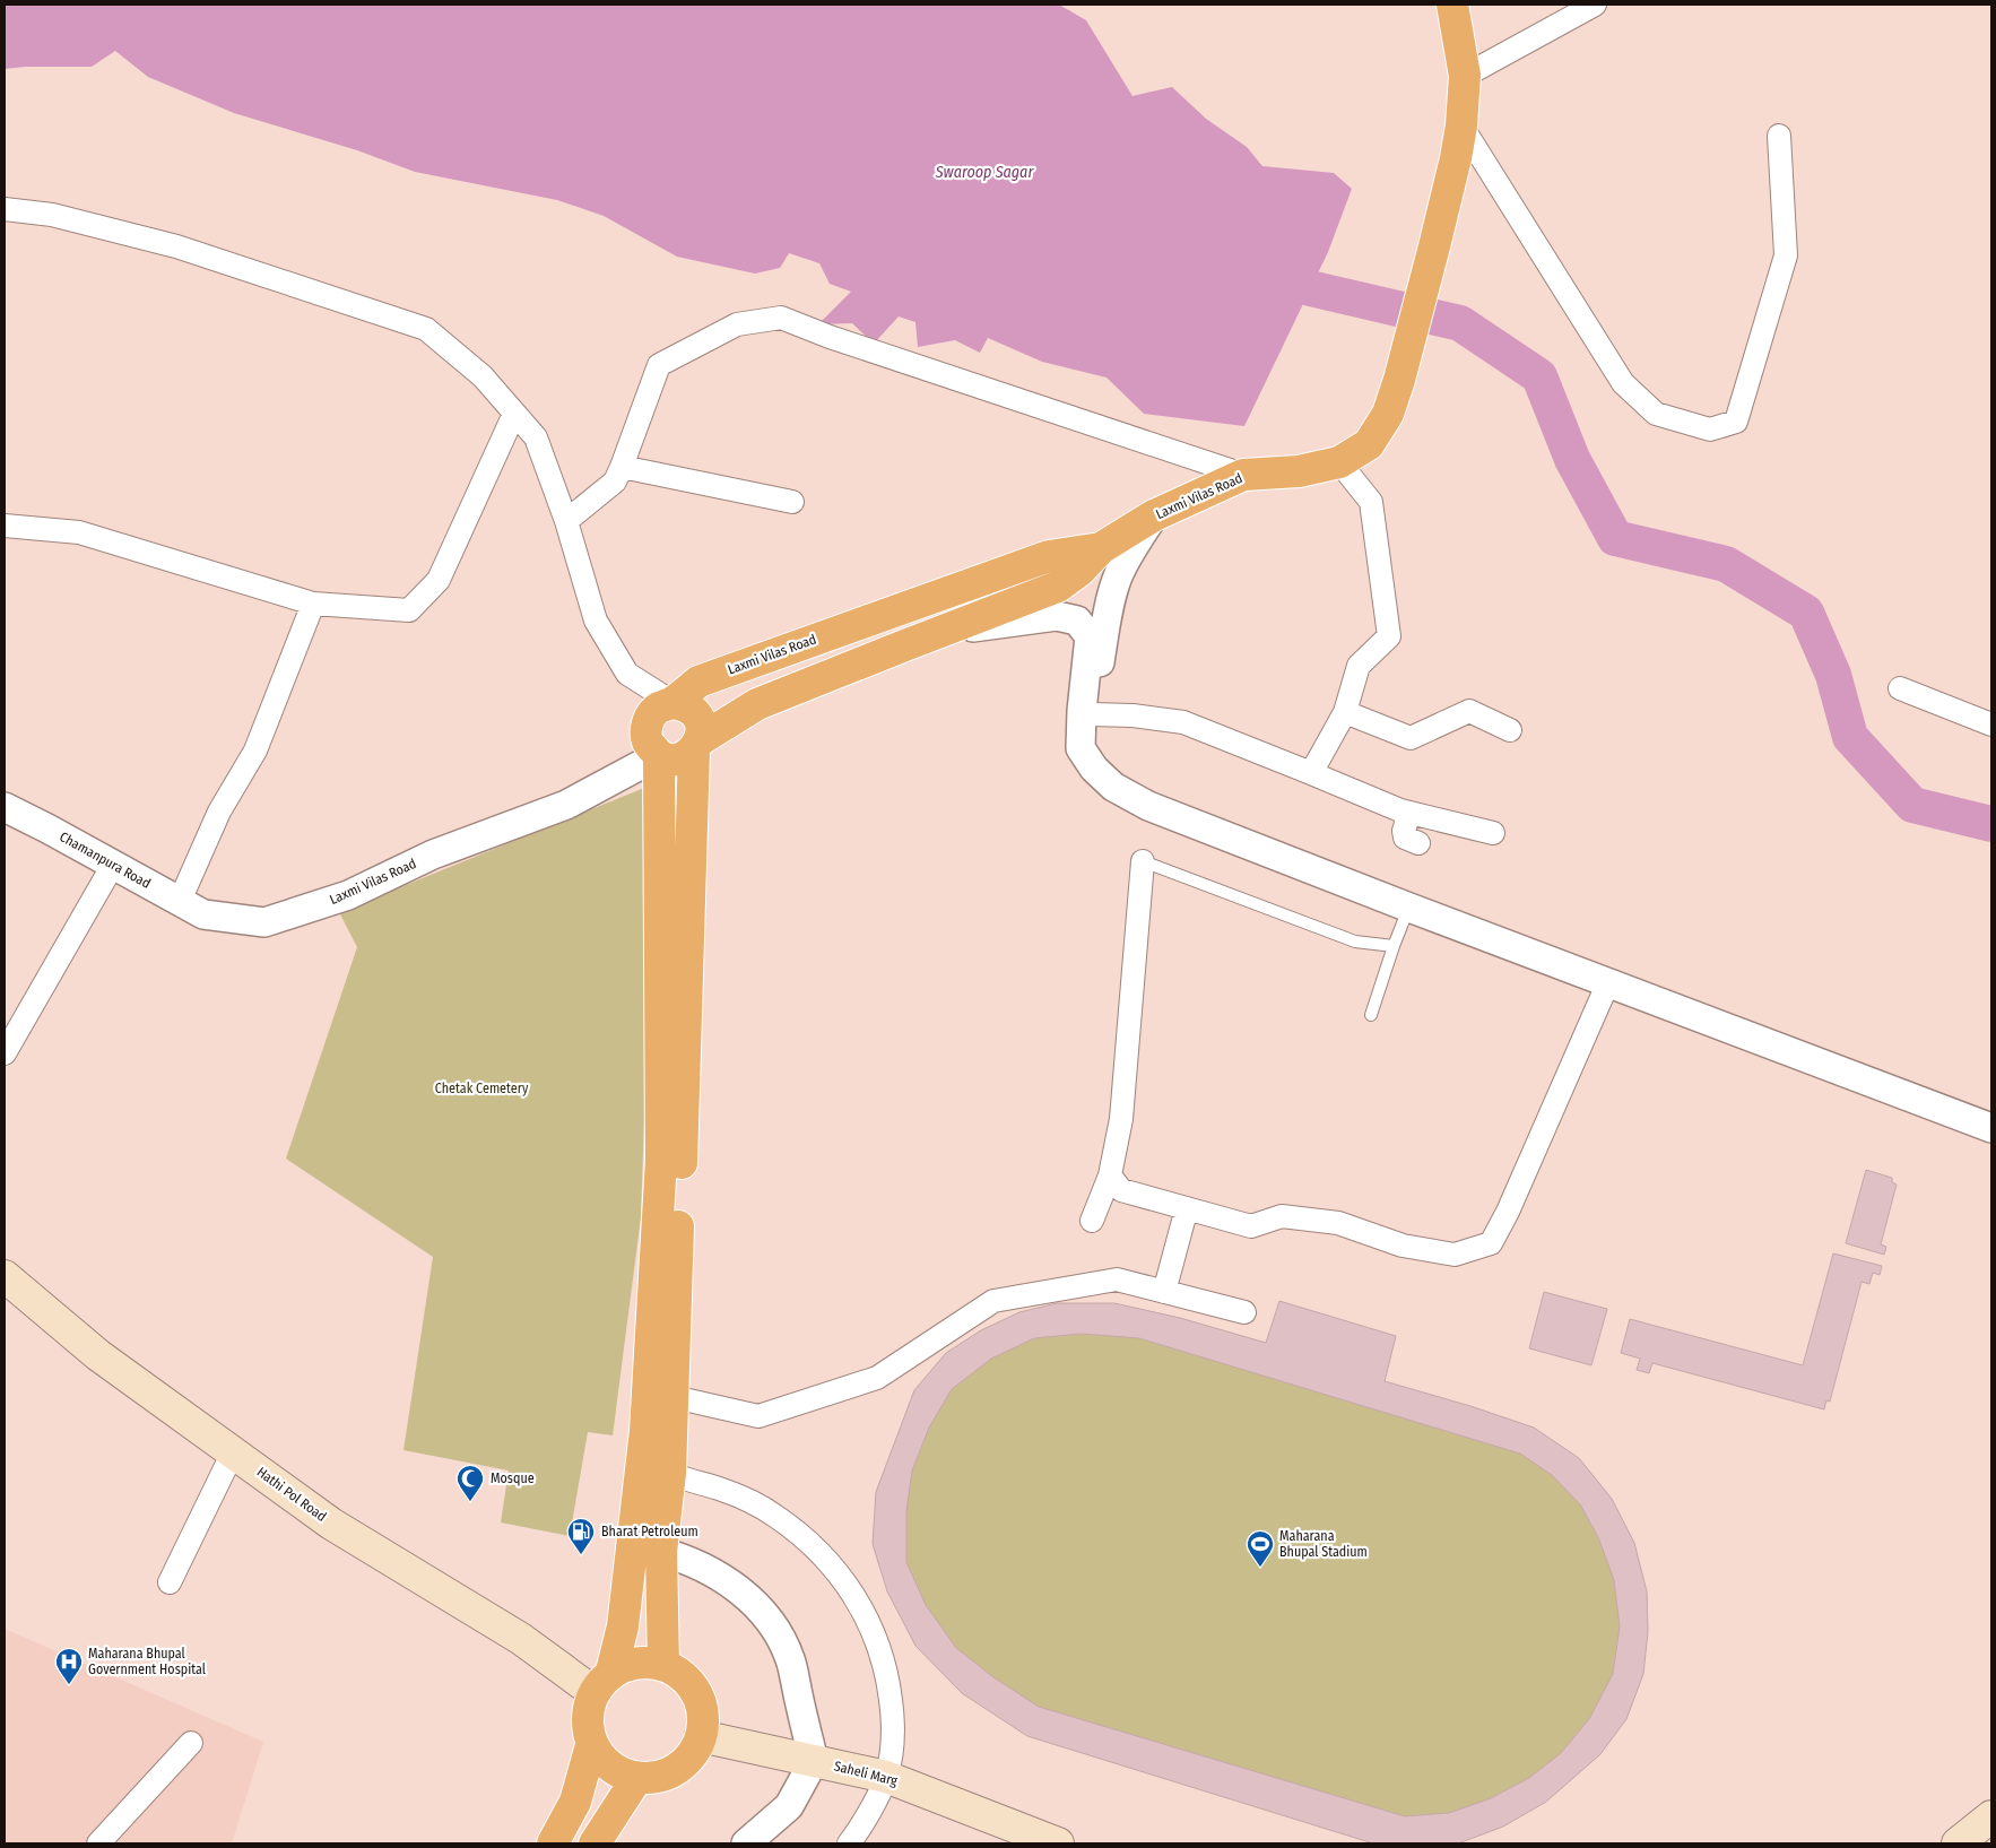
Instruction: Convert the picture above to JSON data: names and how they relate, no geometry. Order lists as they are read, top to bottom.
{
  "streets": {
    "highway": ["Laxmi Vilas Road"],
    "main road": ["Hathi Pol Road", "Saheli Marg"],
    "street": ["Chamanpura Road"]
  },
  "crossings": [
    ["Laxmi Vilas Road", "Chamanpura Road"],
    ["Hathi Pol Road", "Saheli Marg"]
  ],
  "water": ["Swaroop Sagar"],
  "parks": ["Chetak Cemetery"],
  "places": {
    "mosque": ["Mosque"],
    "fuel station": ["Bharat Petroleum"],
    "sports": ["Maharana Bhupal Stadium"],
    "hospital": ["Maharana Bhupal Government Hospital"]
  }
}
